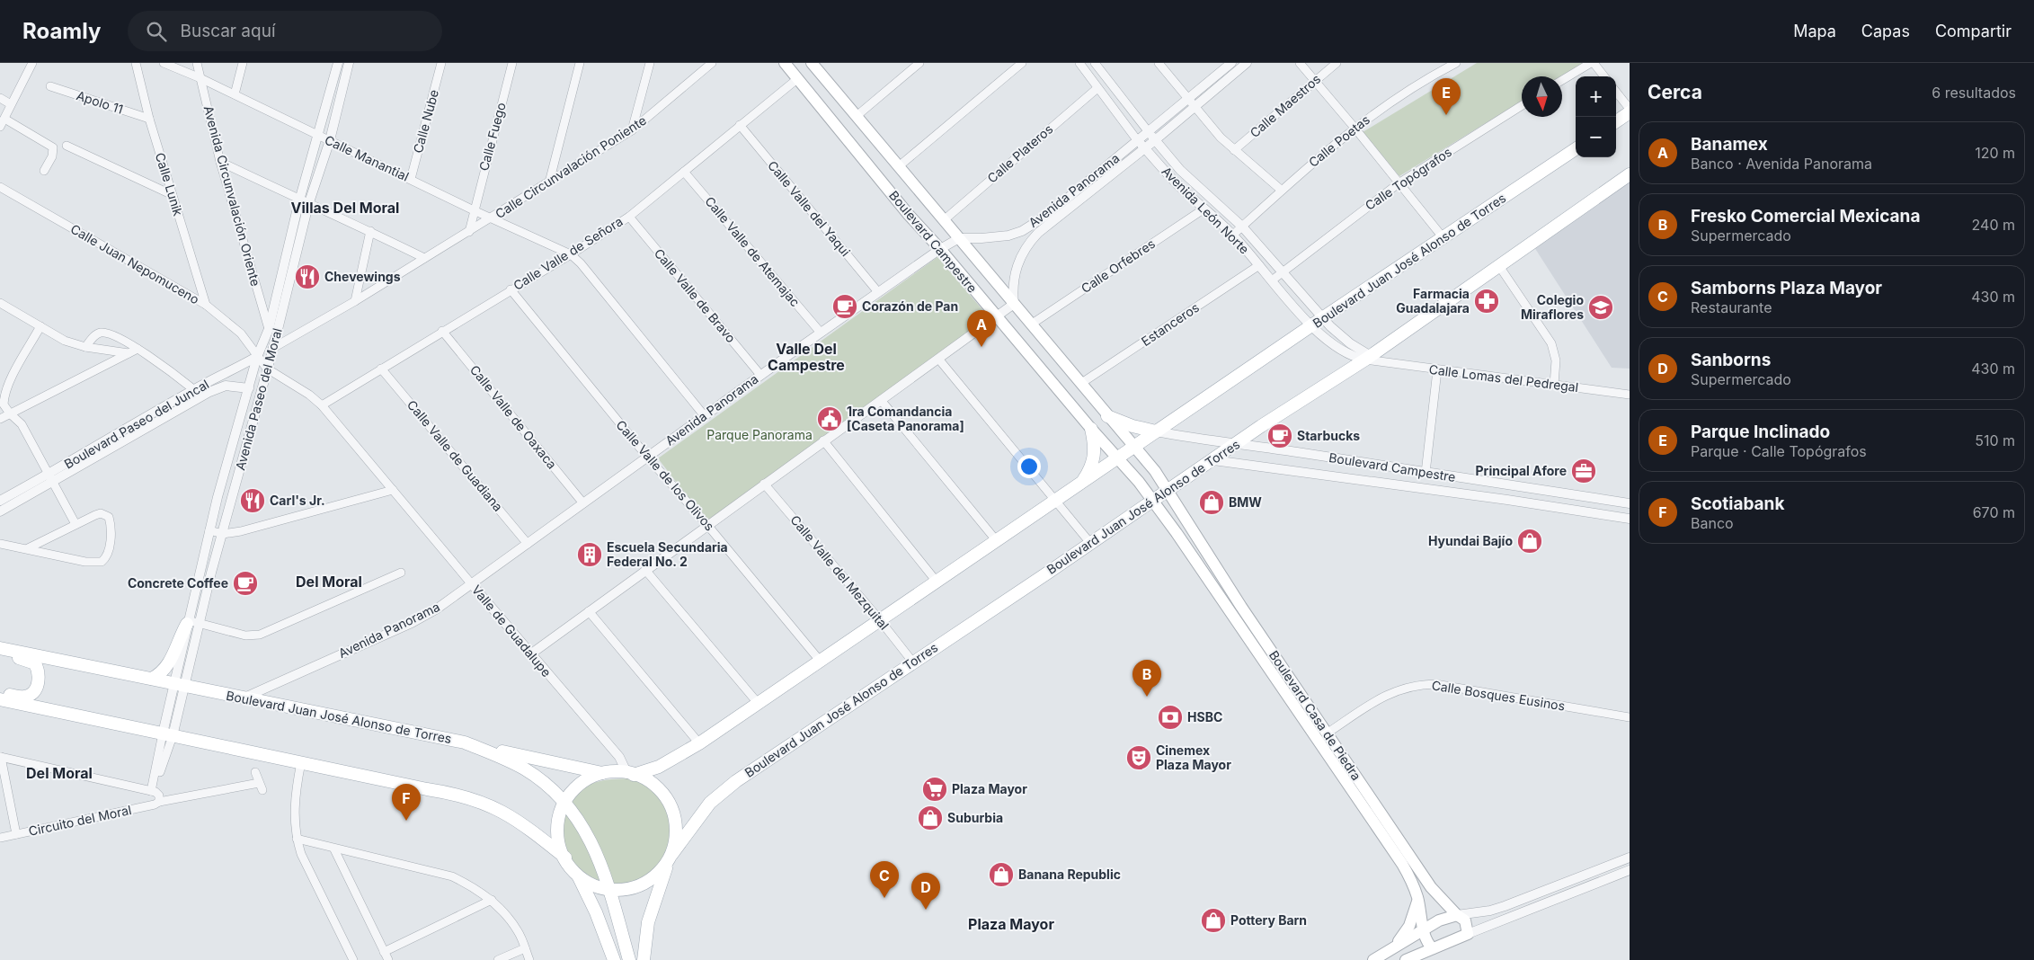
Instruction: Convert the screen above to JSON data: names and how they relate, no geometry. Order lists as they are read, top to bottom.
{
  "streets": {
    "main road": ["Boulevard Campestre", "Boulevard Juan José Alonso de Torres", "Boulevard Casa de Piedra"],
    "street": [
      "Apolo 11",
      "Calle Maestros",
      "Calle Nube",
      "Calle Fuego",
      "Calle Poetas",
      "Calle Plateros",
      "Calle Manantial",
      "Calle Circunvalación Poniente",
      "Calle Topógrafos",
      "Calle Lunik",
      "Avenida Panorama",
      "Avenida Circunvalación Oriente",
      "Calle Valle del Yaqui",
      "Avenida León Norte",
      "Calle Valle de Atemajac",
      "Calle Valle de Señora",
      "Calle Juan Nepomuceno",
      "Calle Orfebres",
      "Calle Valle de Bravo",
      "Estanceros",
      "Calle Lomas del Pedregal",
      "Avenida Paseo del Moral",
      "Calle Valle de Oaxaca",
      "Boulevard Paseo del Juncal",
      "Calle Valle de Guadiana",
      "Calle Valle de los Olivos",
      "Calle Valle del Mezquital",
      "Valle de Guadalupe",
      "Calle Bosques Eusinos",
      "Circuito del Moral"
    ]
  },
  "crossings": [
    ["Apolo 11", "Calle Lunik"],
    ["Calle Nube", "Calle Manantial"],
    ["Calle Fuego", "Calle Manantial"],
    ["Calle Poetas", "Avenida León Norte"],
    ["Calle Plateros", "Avenida León Norte"],
    ["Calle Plateros", "Boulevard Campestre"],
    ["Calle Manantial", "Calle Circunvalación Poniente"],
    ["Calle Manantial", "Avenida Circunvalación Oriente"],
    ["Calle Manantial", "Calle Valle de Señora"],
    ["Calle Manantial", "Avenida Paseo del Moral"],
    ["Calle Circunvalación Poniente", "Avenida Paseo del Moral"],
    ["Calle Circunvalación Poniente", "Boulevard Paseo del Juncal"],
    ["Calle Topógrafos", "Avenida León Norte"],
    ["Calle Lunik", "Calle Juan Nepomuceno"],
    ["Avenida Panorama", "Calle Valle del Yaqui"],
    ["Avenida Panorama", "Avenida León Norte"],
    ["Avenida Panorama", "Boulevard Campestre"],
    ["Avenida Panorama", "Calle Valle de Atemajac"],
    ["Avenida Panorama", "Boulevard Juan José Alonso de Torres"],
    ["Avenida Panorama", "Calle Valle de Bravo"],
    ["Avenida Panorama", "Calle Valle de Oaxaca"],
    ["Avenida Panorama", "Calle Valle de Guadiana"],
    ["Avenida Panorama", "Calle Valle de los Olivos"],
    ["Avenida Panorama", "Valle de Guadalupe"],
    ["Avenida Circunvalación Oriente", "Avenida Paseo del Moral"],
    ["Calle Valle del Yaqui", "Calle Valle de Señora"],
    ["Avenida León Norte", "Boulevard Juan José Alonso de Torres"],
    ["Avenida León Norte", "Calle Orfebres"],
    ["Avenida León Norte", "Estanceros"],
    ["Avenida León Norte", "Calle Lomas del Pedregal"],
    ["Boulevard Campestre", "Calle Valle de Señora"],
    ["Boulevard Campestre", "Boulevard Juan José Alonso de Torres"],
    ["Boulevard Campestre", "Calle Orfebres"],
    ["Boulevard Campestre", "Estanceros"],
    ["Boulevard Campestre", "Boulevard Casa de Piedra"],
    ["Calle Valle de Atemajac", "Calle Valle de Señora"],
    ["Calle Valle de Señora", "Calle Valle de Bravo"],
    ["Calle Valle de Señora", "Calle Valle de Oaxaca"],
    ["Calle Valle de Señora", "Calle Valle de Guadiana"],
    ["Calle Valle de Señora", "Calle Valle de los Olivos"],
    ["Calle Valle de Señora", "Valle de Guadalupe"],
    ["Boulevard Juan José Alonso de Torres", "Calle Lomas del Pedregal"],
    ["Boulevard Juan José Alonso de Torres", "Avenida Paseo del Moral"],
    ["Boulevard Juan José Alonso de Torres", "Calle Valle de los Olivos"],
    ["Boulevard Juan José Alonso de Torres", "Calle Valle del Mezquital"],
    ["Boulevard Juan José Alonso de Torres", "Valle de Guadalupe"],
    ["Boulevard Juan José Alonso de Torres", "Boulevard Casa de Piedra"],
    ["Calle Juan Nepomuceno", "Avenida Paseo del Moral"],
    ["Calle Juan Nepomuceno", "Boulevard Paseo del Juncal"],
    ["Calle Juan Nepomuceno", "Valle de Guadalupe"],
    ["Avenida Paseo del Moral", "Boulevard Paseo del Juncal"],
    ["Avenida Paseo del Moral", "Valle de Guadalupe"],
    ["Boulevard Paseo del Juncal", "Valle de Guadalupe"],
    ["Calle Bosques Eusinos", "Boulevard Casa de Piedra"]
  ],
  "districts": [
    "Villas Del Moral",
    "Valle Del Campestre",
    "Del Moral",
    "Del Moral",
    "Plaza Mayor"
  ],
  "parks": ["Parque Panorama"],
  "places": {
    "restaurant": ["Chevewings", "Carl's Jr."],
    "pharmacy": ["Farmacia Guadalajara"],
    "cafe": ["Corazón de Pan", "Starbucks", "Concrete Coffee"],
    "school or university": ["Colegio Miraflores"],
    "public building": ["1ra Comandancia [Caseta Panorama]"],
    "office": ["Principal Afore"],
    "shop": [
      "BMW",
      "Hyundai Bajío",
      "Suburbia",
      "Banana Republic",
      "Pottery Barn"
    ],
    "building": ["Escuela Secundaria Federal No. 2"],
    "bank": ["HSBC"],
    "theatre": ["Cinemex Plaza Mayor"],
    "supermarket": ["Plaza Mayor"]
  },
  "north": "bottom",
  "page": {
    "header": "Roamly",
    "search": "Buscar aquí",
    "nav": ["Mapa", "Capas", "Compartir"],
    "heading": ["Cerca", "6 resultados"],
    "map_buttons": ["+", "−"],
    "pins": [
      "E",
      "A",
      "B",
      "F",
      "C",
      "D"
    ],
    "list": [
      {
        "mark": "A",
        "name": "Banamex",
        "note": "Banco · Avenida Panorama",
        "value": "120 m"
      },
      {
        "mark": "B",
        "name": "Fresko Comercial Mexicana",
        "note": "Supermercado",
        "value": "240 m"
      },
      {
        "mark": "C",
        "name": "Samborns Plaza Mayor",
        "note": "Restaurante",
        "value": "430 m"
      },
      {
        "mark": "D",
        "name": "Sanborns",
        "note": "Supermercado",
        "value": "430 m"
      },
      {
        "mark": "E",
        "name": "Parque Inclinado",
        "note": "Parque · Calle Topógrafos",
        "value": "510 m"
      },
      {
        "mark": "F",
        "name": "Scotiabank",
        "note": "Banco",
        "value": "670 m"
      }
    ]
  }
}
